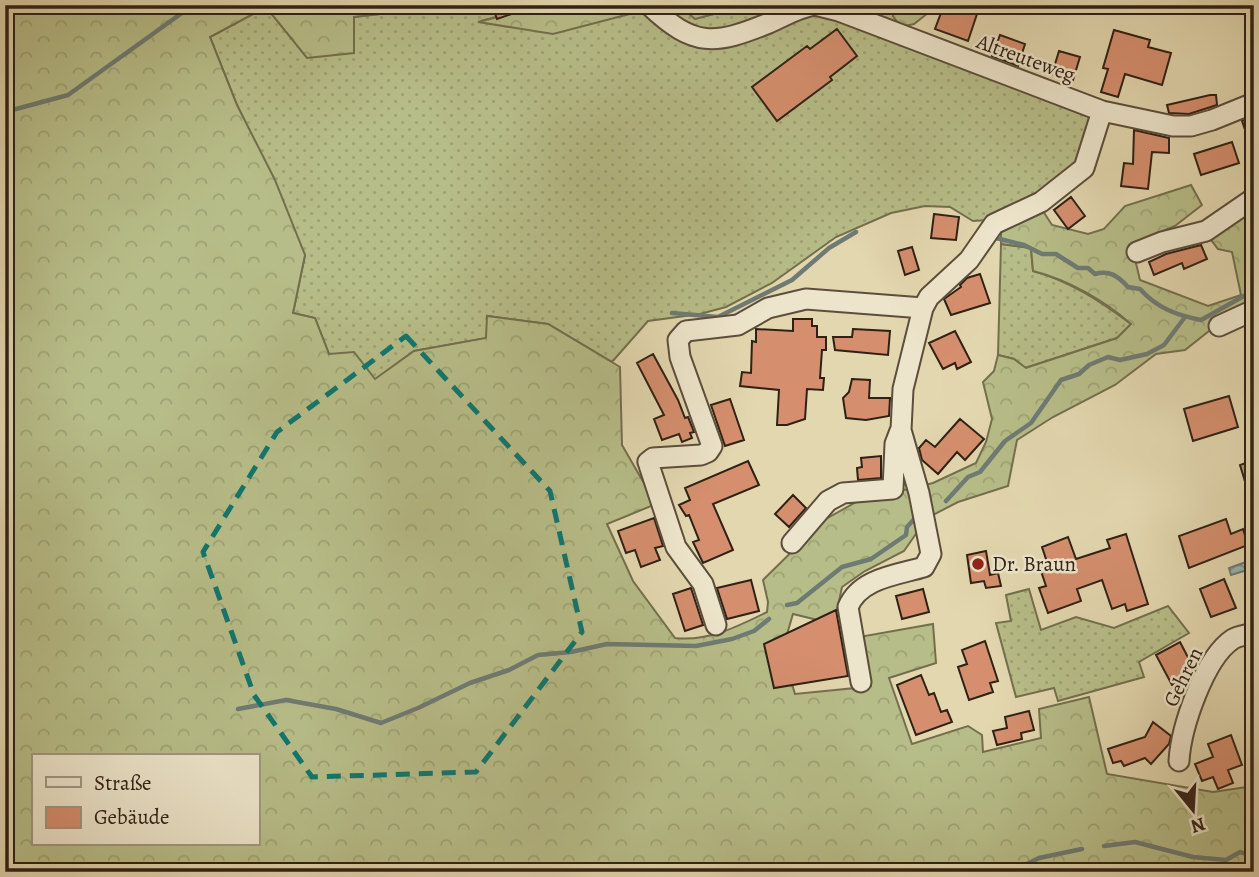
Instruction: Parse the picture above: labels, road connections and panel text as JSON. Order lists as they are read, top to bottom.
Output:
{
  "streets": {
    "street": ["Altreuteweg", "Gehren"]
  },
  "places": ["Dr. Braun"],
  "legend": ["Straße", "Gebäude"],
  "north": "bottom"
}
